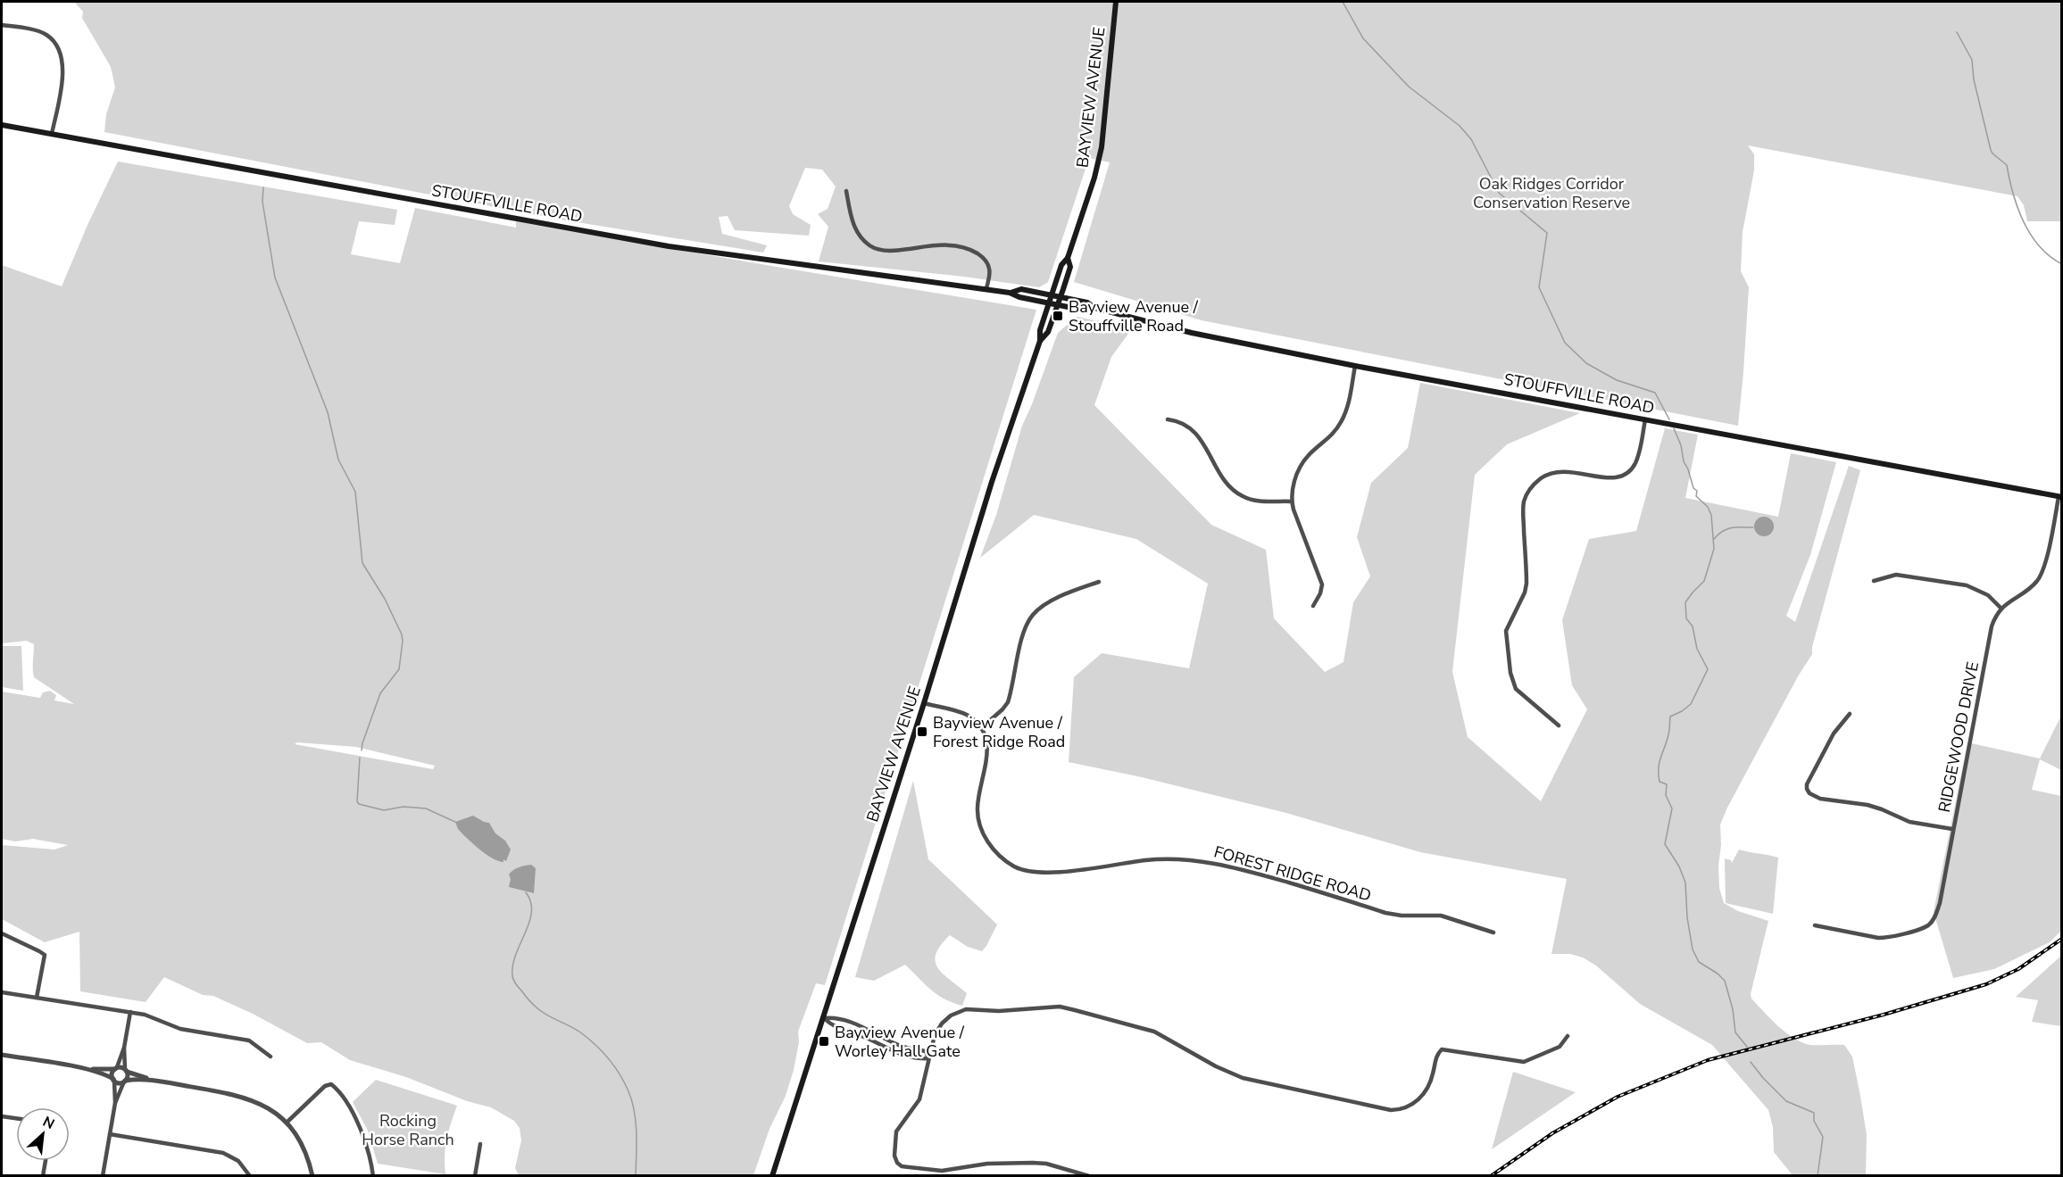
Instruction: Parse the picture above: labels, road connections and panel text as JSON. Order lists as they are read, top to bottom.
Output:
{
  "streets": {
    "main road": ["BAYVIEW AVENUE", "STOUFFVILLE ROAD"],
    "street": ["RIDGEWOOD DRIVE", "FOREST RIDGE ROAD"]
  },
  "crossings": [
    ["BAYVIEW AVENUE", "STOUFFVILLE ROAD"]
  ],
  "parks": ["Oak Ridges Corridor Conservation Reserve", "Rocking Horse Ranch"],
  "places": {
    "transit": ["Bayview Avenue / Stouffville Road", "Bayview Avenue / Forest Ridge Road", "Bayview Avenue / Worley Hall Gate"]
  },
  "north": "top right"
}
